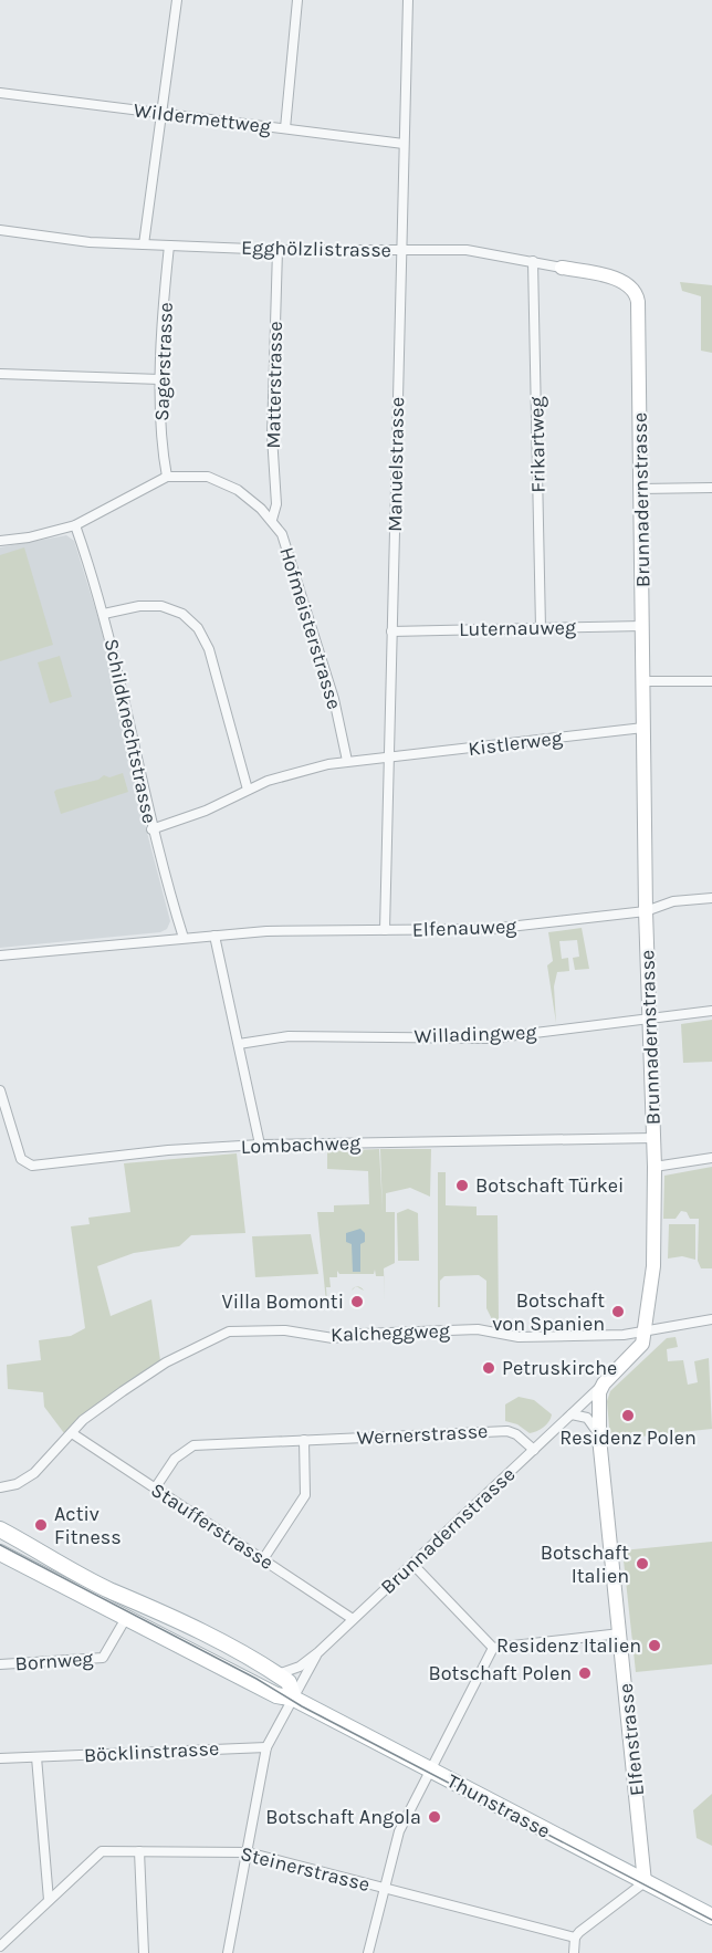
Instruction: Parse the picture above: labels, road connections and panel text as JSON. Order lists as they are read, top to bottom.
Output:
{
  "streets": {
    "main road": ["Thunstrasse"],
    "street": [
      "Wildermettweg",
      "Egghölzlistrasse",
      "Sagerstrasse",
      "Matterstrasse",
      "Frikartweg",
      "Manuelstrasse",
      "Brunnadernstrasse",
      "Hofmeisterstrasse",
      "Luternauweg",
      "Schildknechtstrasse",
      "Kistlerweg",
      "Elfenauweg",
      "Willadingweg",
      "Lombachweg",
      "Kalcheggweg",
      "Wernerstrasse",
      "Staufferstrasse",
      "Bornweg",
      "Elfenstrasse",
      "Böcklinstrasse",
      "Steinerstrasse"
    ]
  },
  "crossings": [
    ["Wildermettweg", "Manuelstrasse"],
    ["Egghölzlistrasse", "Sagerstrasse"],
    ["Egghölzlistrasse", "Matterstrasse"],
    ["Egghölzlistrasse", "Frikartweg"],
    ["Egghölzlistrasse", "Manuelstrasse"],
    ["Egghölzlistrasse", "Brunnadernstrasse"],
    ["Sagerstrasse", "Hofmeisterstrasse"],
    ["Matterstrasse", "Hofmeisterstrasse"],
    ["Frikartweg", "Luternauweg"],
    ["Manuelstrasse", "Luternauweg"],
    ["Manuelstrasse", "Kistlerweg"],
    ["Manuelstrasse", "Elfenauweg"],
    ["Brunnadernstrasse", "Luternauweg"],
    ["Brunnadernstrasse", "Kistlerweg"],
    ["Brunnadernstrasse", "Elfenauweg"],
    ["Brunnadernstrasse", "Willadingweg"],
    ["Brunnadernstrasse", "Lombachweg"],
    ["Brunnadernstrasse", "Kalcheggweg"],
    ["Brunnadernstrasse", "Wernerstrasse"],
    ["Brunnadernstrasse", "Staufferstrasse"],
    ["Brunnadernstrasse", "Elfenstrasse"],
    ["Brunnadernstrasse", "Böcklinstrasse"],
    ["Brunnadernstrasse", "Thunstrasse"],
    ["Brunnadernstrasse", "Steinerstrasse"],
    ["Hofmeisterstrasse", "Schildknechtstrasse"],
    ["Hofmeisterstrasse", "Kistlerweg"],
    ["Schildknechtstrasse", "Kistlerweg"],
    ["Schildknechtstrasse", "Elfenauweg"],
    ["Kalcheggweg", "Staufferstrasse"],
    ["Wernerstrasse", "Staufferstrasse"],
    ["Bornweg", "Thunstrasse"],
    ["Elfenstrasse", "Thunstrasse"]
  ],
  "places": [
    "Botschaft Türkei",
    "Villa Bomonti",
    "Botschaft von Spanien",
    "Petruskirche",
    "Residenz Polen",
    "Activ Fitness",
    "Botschaft Italien",
    "Residenz Italien",
    "Botschaft Polen",
    "Botschaft Angola"
  ]
}
